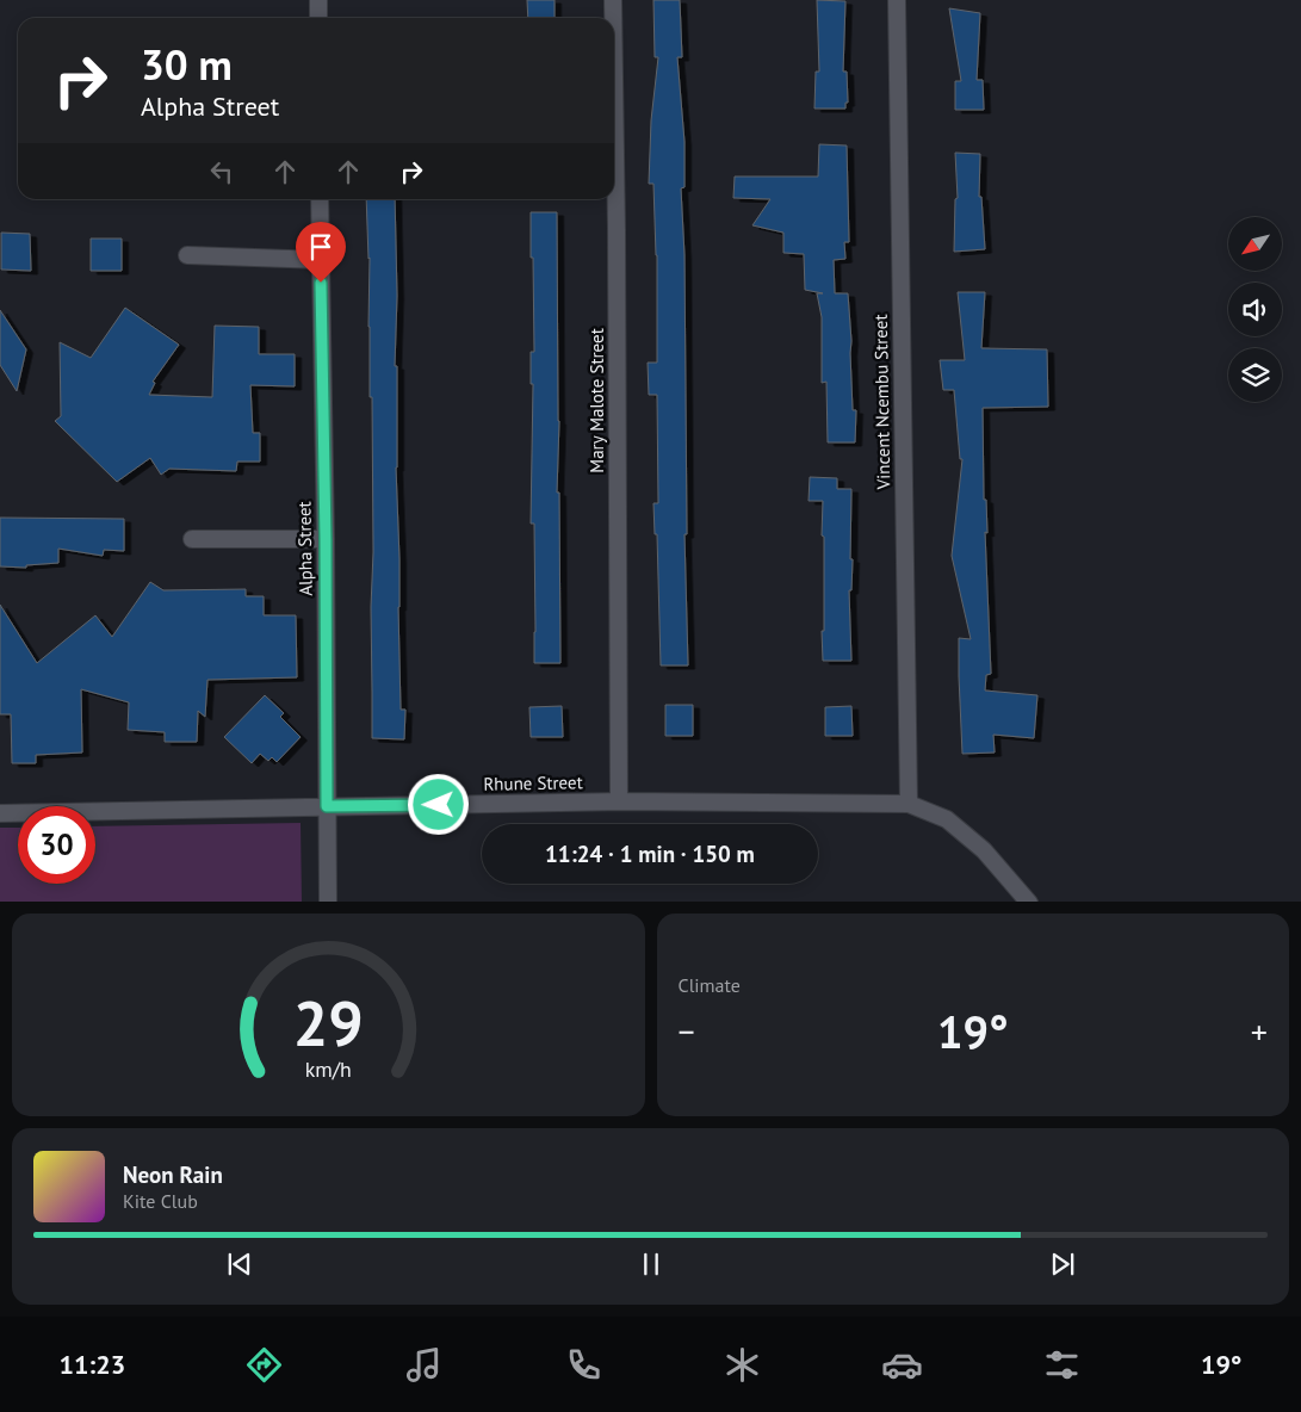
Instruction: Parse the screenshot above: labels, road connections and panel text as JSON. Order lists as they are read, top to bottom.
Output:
{
  "streets": {
    "street": [
      "Mary Malote Street",
      "Vincent Ncembu Street",
      "Alpha Street",
      "Rhune Street"
    ]
  },
  "crossings": [
    ["Mary Malote Street", "Rhune Street"],
    ["Vincent Ncembu Street", "Rhune Street"],
    ["Alpha Street", "Rhune Street"]
  ],
  "north": "bottom left",
  "page": {
    "turn": ["30 m", "Alpha Street"],
    "limit": "30",
    "trip": "11:24 · 1 min · 150 m",
    "tile": "Climate",
    "heat": ["−", "19°", "+"],
    "song": ["Neon Rain", "Kite Club"],
    "tabs": ["11:23", "19°"],
    "gauge": ["29", "km/h"]
  }
}
